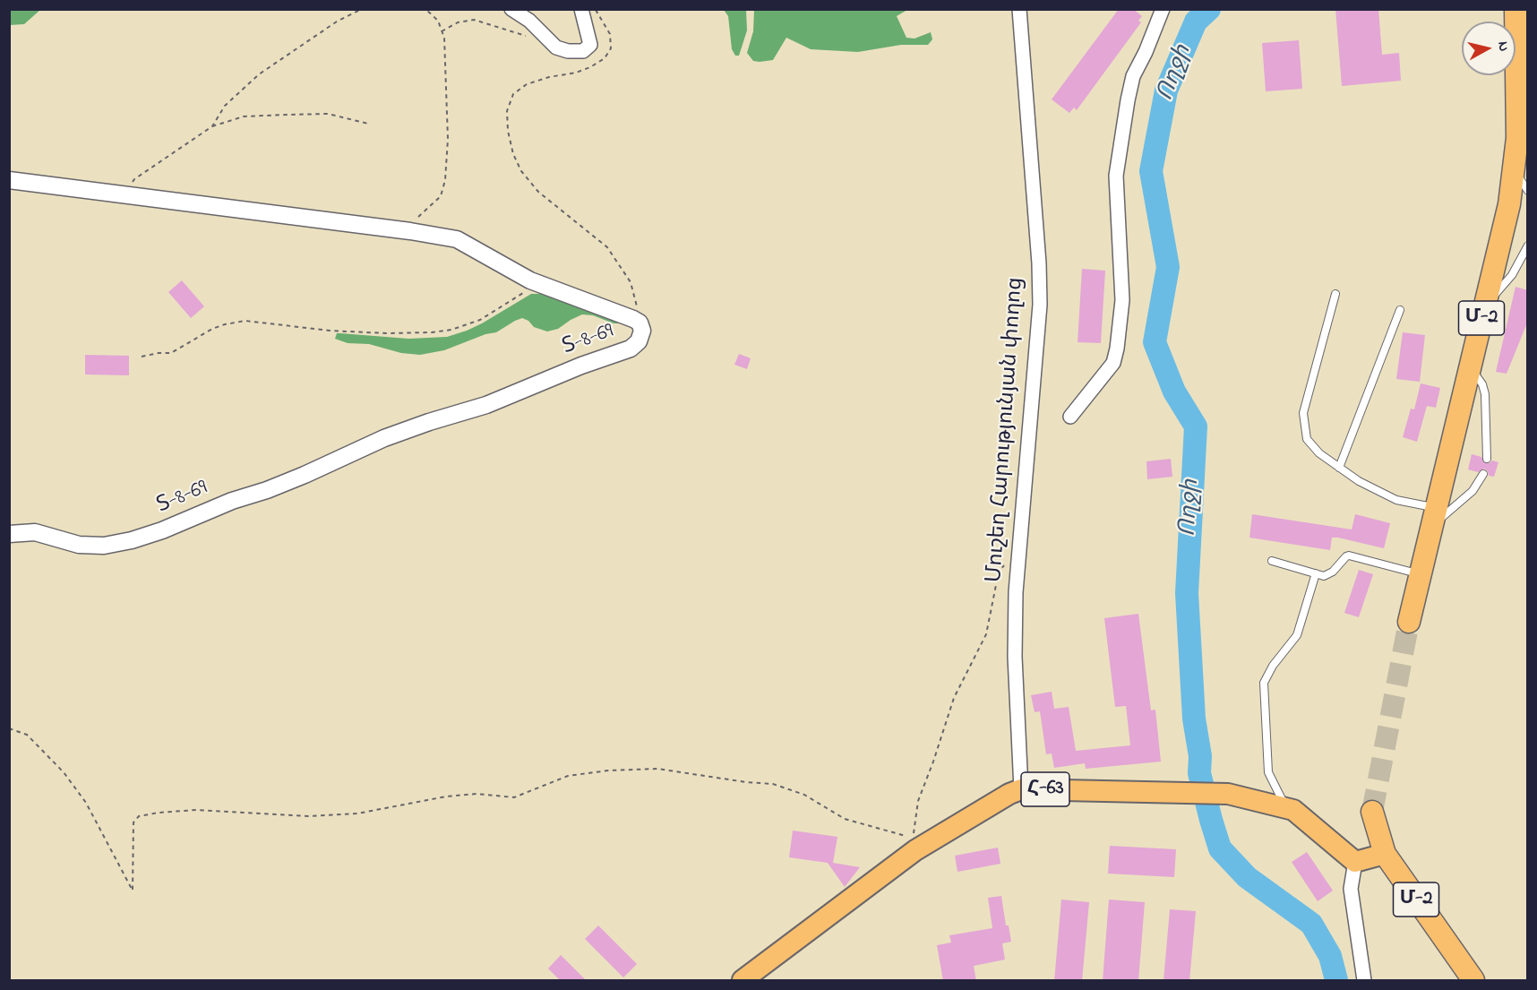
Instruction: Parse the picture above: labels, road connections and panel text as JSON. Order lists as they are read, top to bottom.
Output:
{
  "streets": {
    "highway": ["Մ-2"],
    "main road": ["Հ-63"],
    "street": ["Տ-8-69", "Մուշեղ Հարությունյան փողոց"]
  },
  "crossings": [
    ["Մուշեղ Հարությունյան փողոց", "Հ-63"]
  ],
  "water": ["Ողջի"],
  "north": "right"
}
